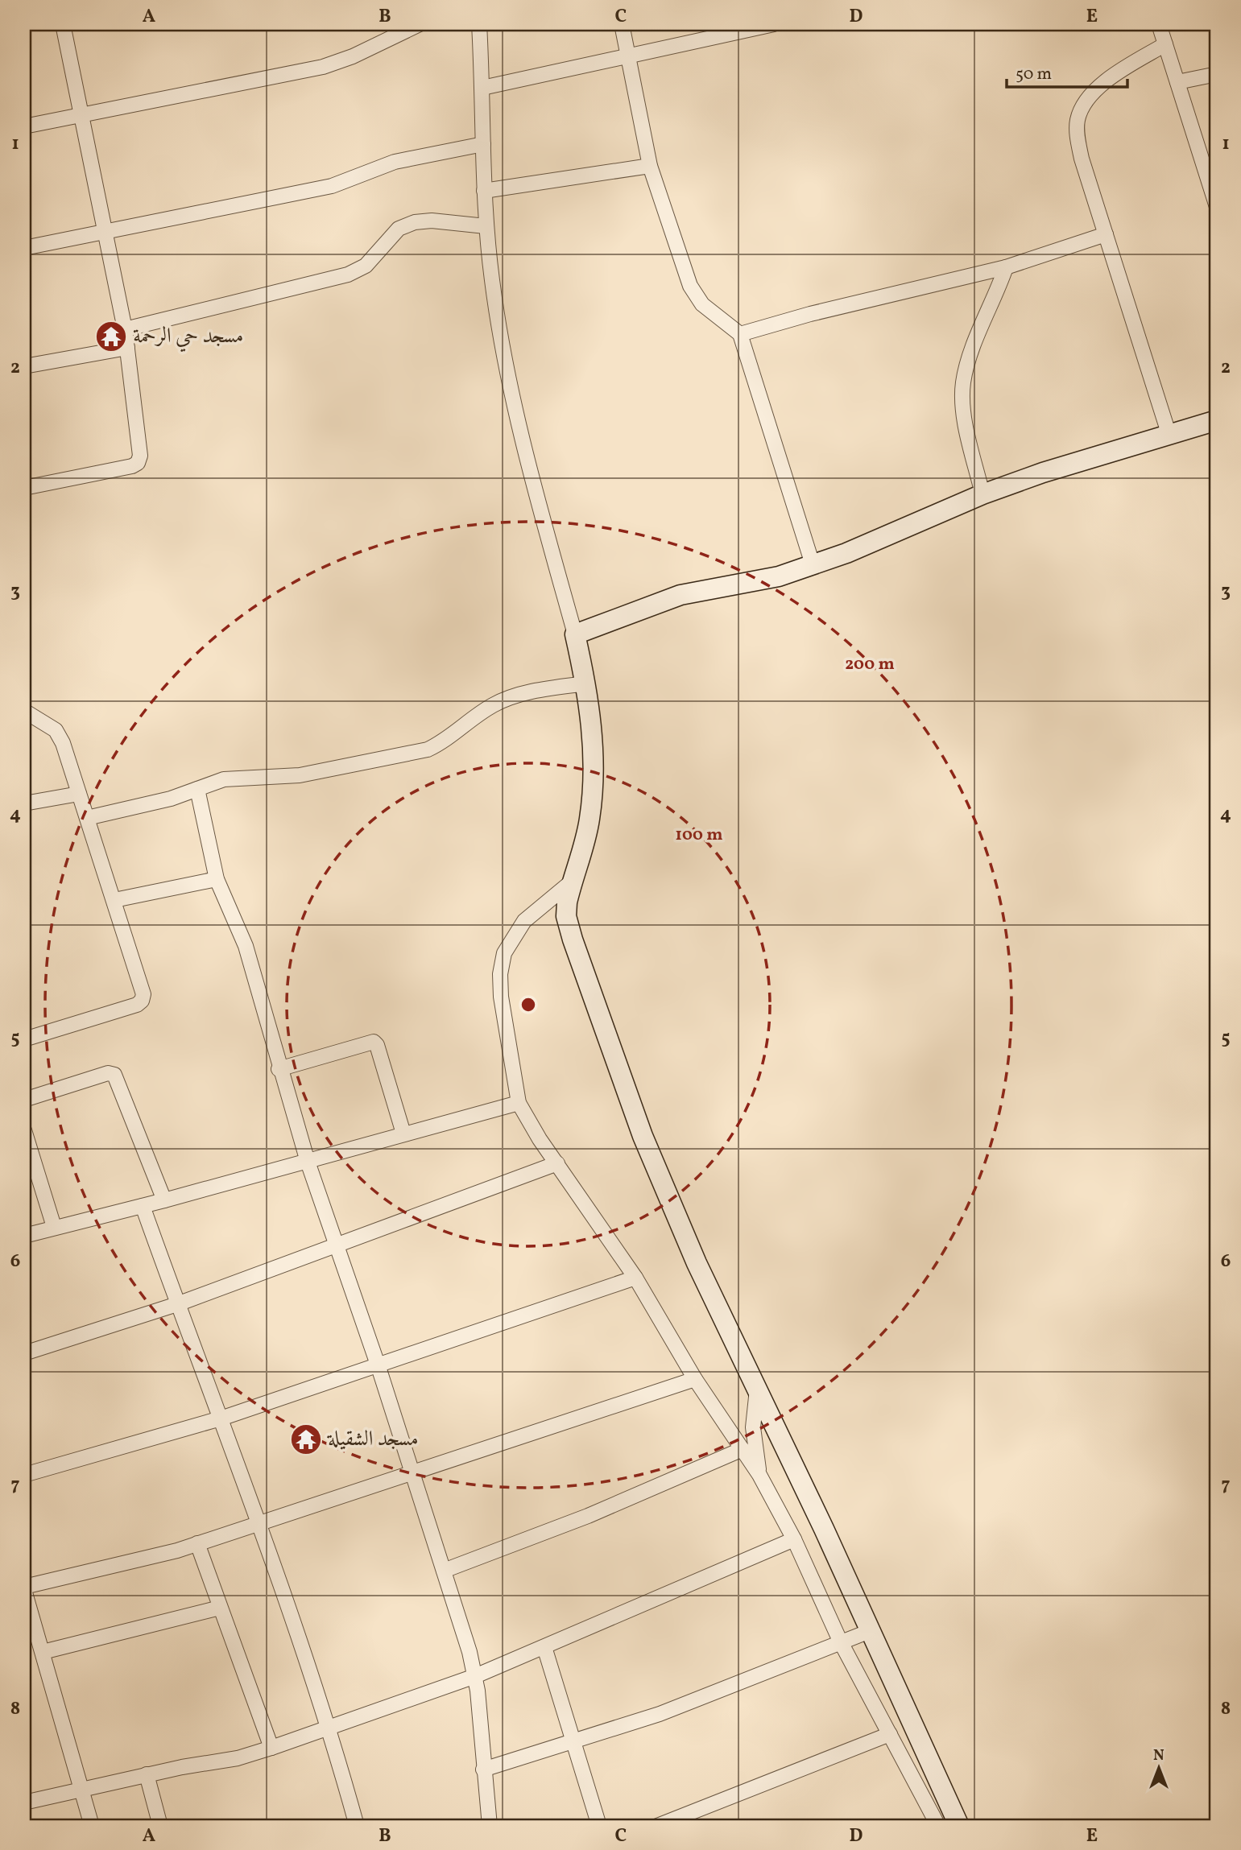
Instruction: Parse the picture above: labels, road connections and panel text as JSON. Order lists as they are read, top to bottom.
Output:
{
  "places": {
    "temple": ["مسجد حي الرحمة", "مسجد الشقيلة"]
  },
  "scale_bar": "50 m",
  "north": "top",
  "grid": {
    "columns": [
      "A",
      "B",
      "C",
      "D",
      "E"
    ],
    "rows": [
      "1",
      "2",
      "3",
      "4",
      "5",
      "6",
      "7",
      "8"
    ]
  },
  "rings": ["200 m", "100 m"]
}
